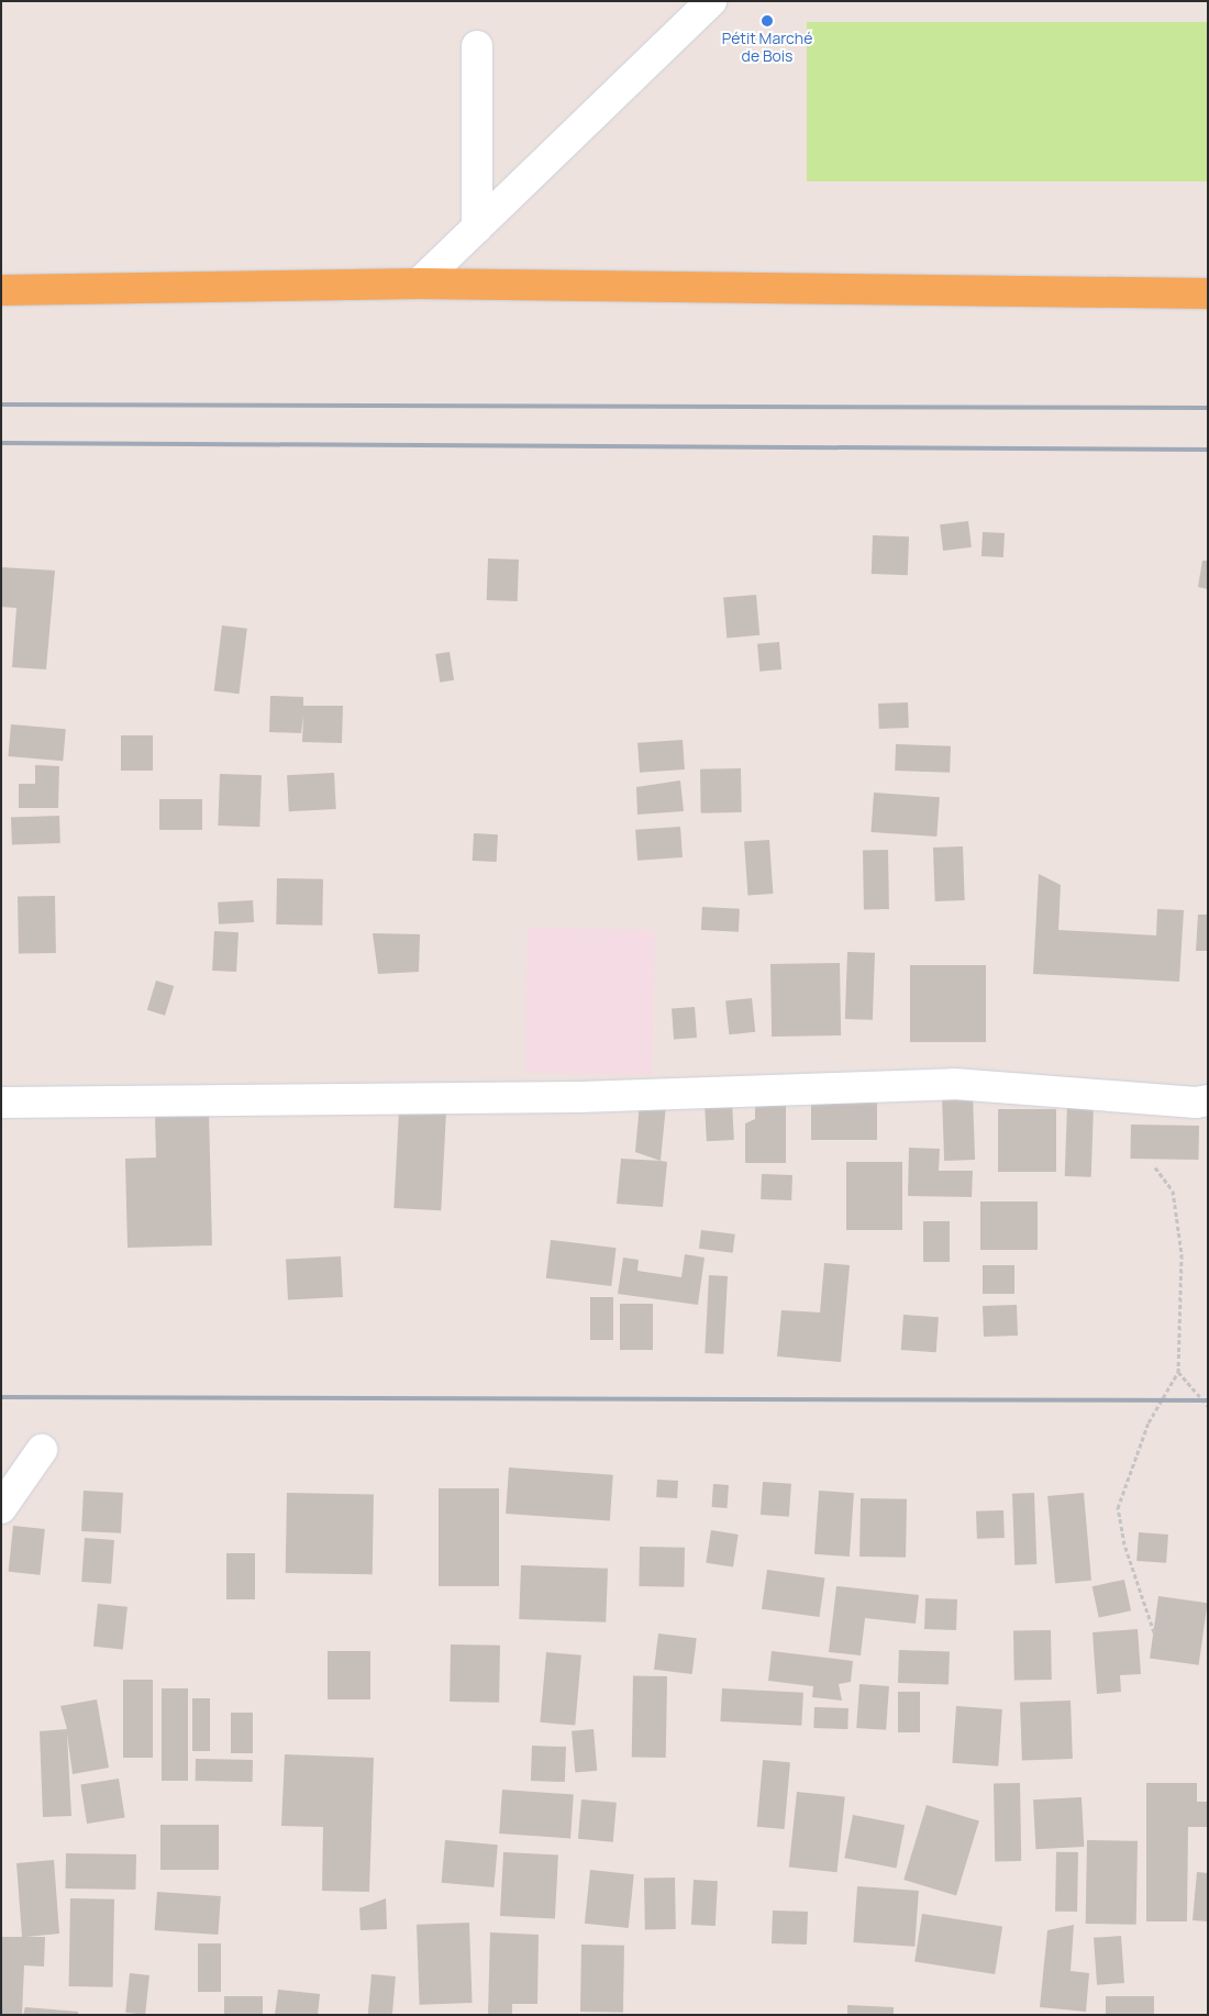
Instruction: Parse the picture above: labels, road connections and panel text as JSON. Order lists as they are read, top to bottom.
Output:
{
  "places": ["Pétit Marché de Bois"]
}
